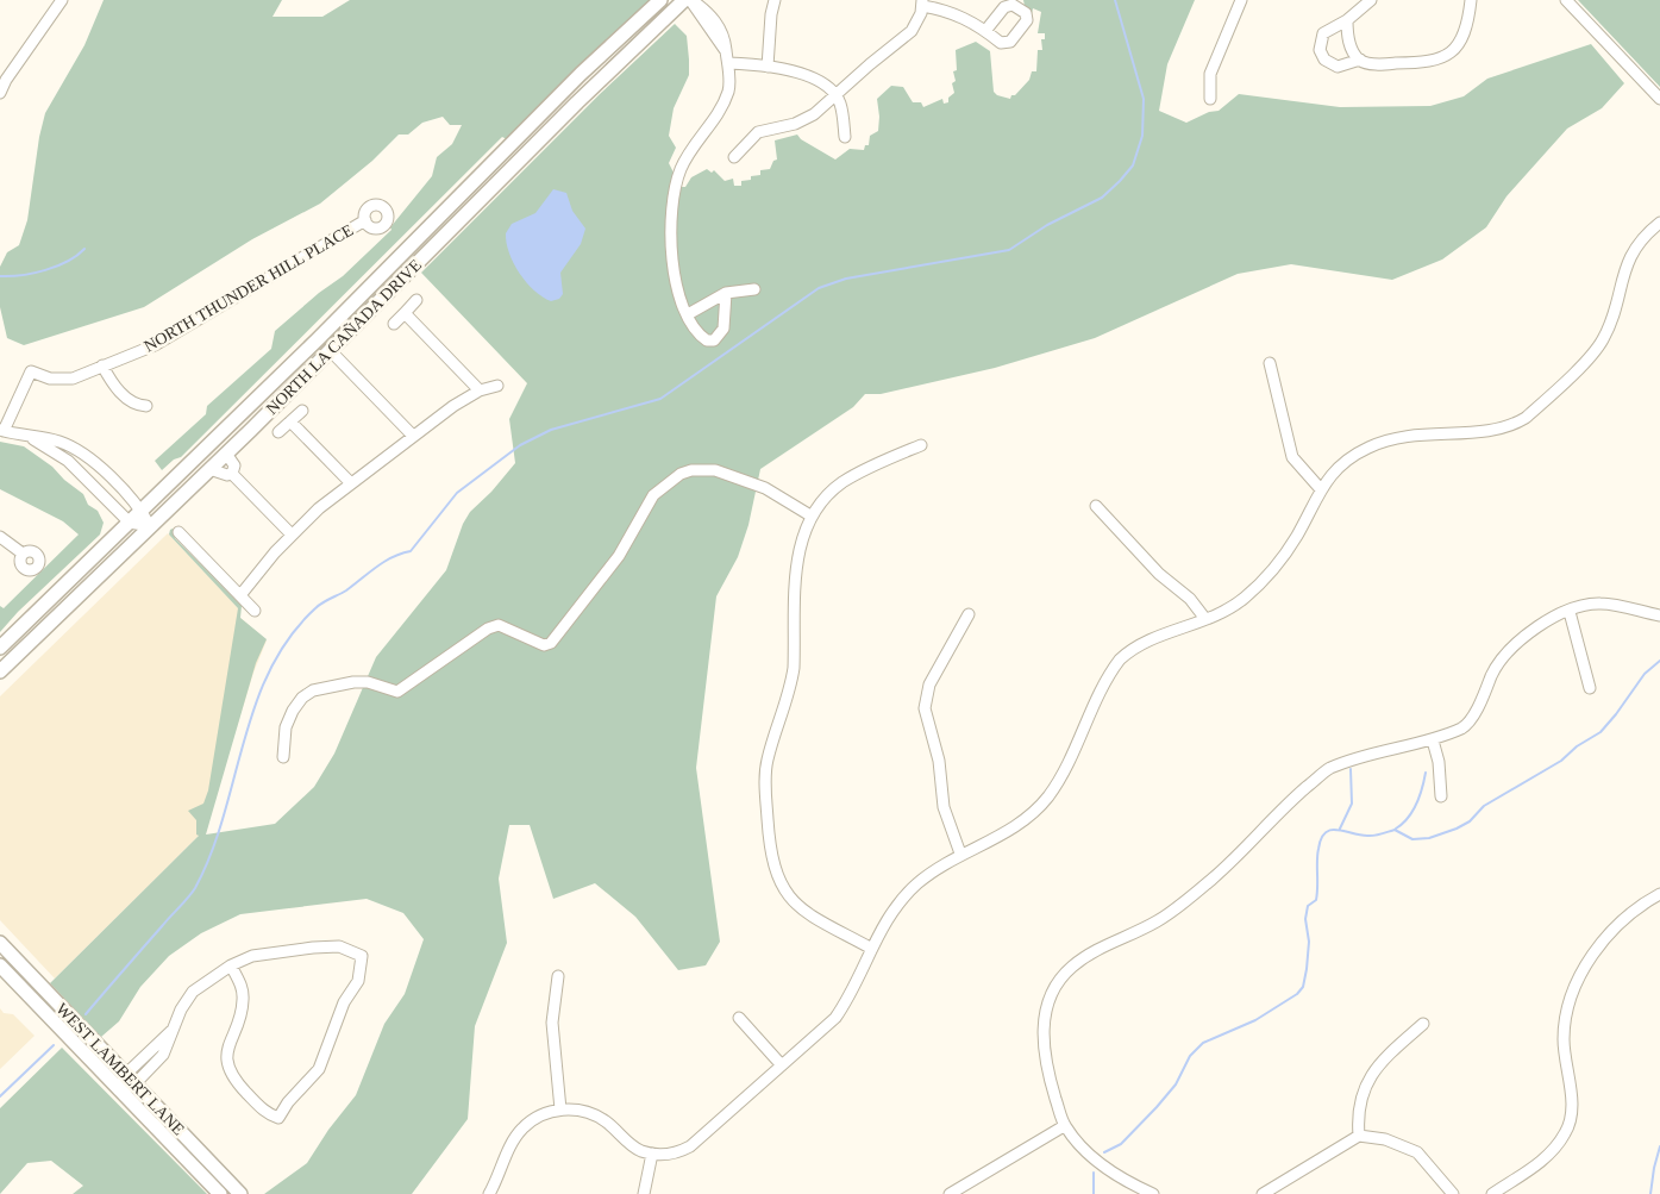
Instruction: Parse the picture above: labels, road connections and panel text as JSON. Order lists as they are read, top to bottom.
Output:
{
  "streets": {
    "main road": ["NORTH LA CAÑADA DRIVE", "WEST LAMBERT LANE"],
    "street": ["NORTH THUNDER HILL PLACE"]
  }
}
